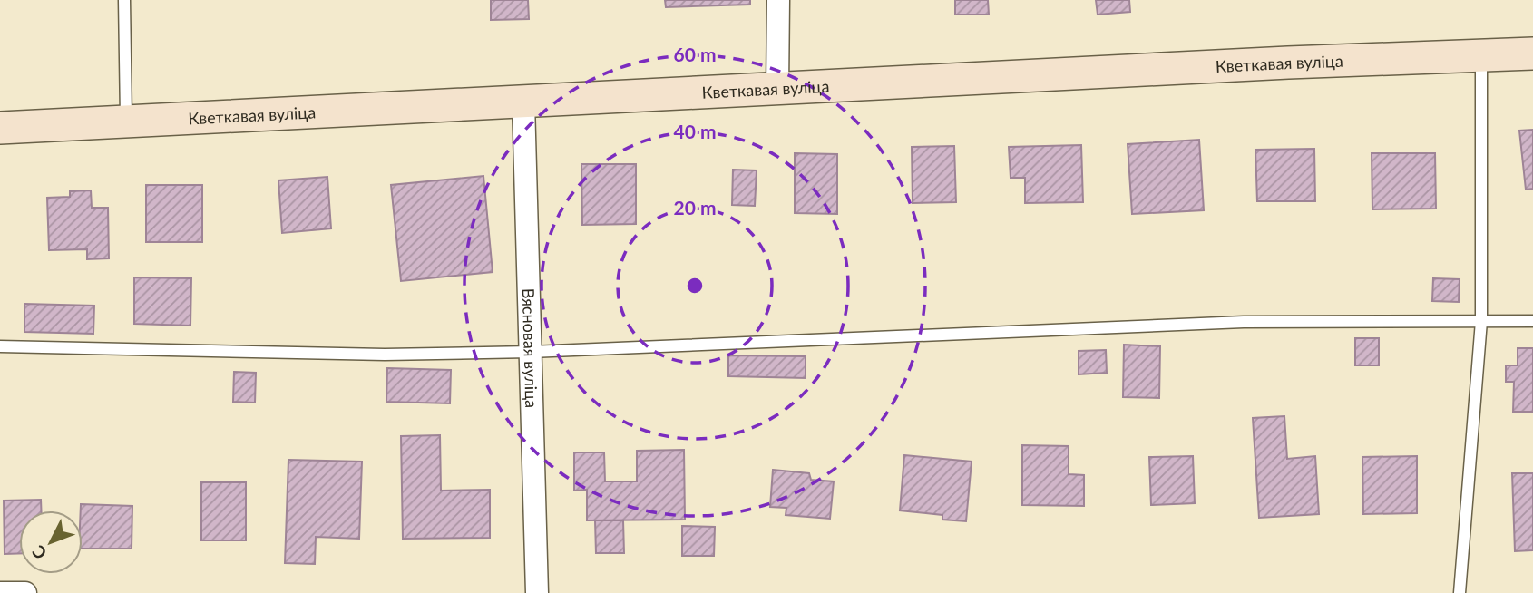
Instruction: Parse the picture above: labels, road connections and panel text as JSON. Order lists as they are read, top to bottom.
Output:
{
  "streets": {
    "street": ["Кветкавая вуліца", "Вясновая вуліца"]
  },
  "crossings": [
    ["Кветкавая вуліца", "Вясновая вуліца"]
  ],
  "north": "bottom left",
  "rings": ["60 m", "40 m", "20 m"]
}
